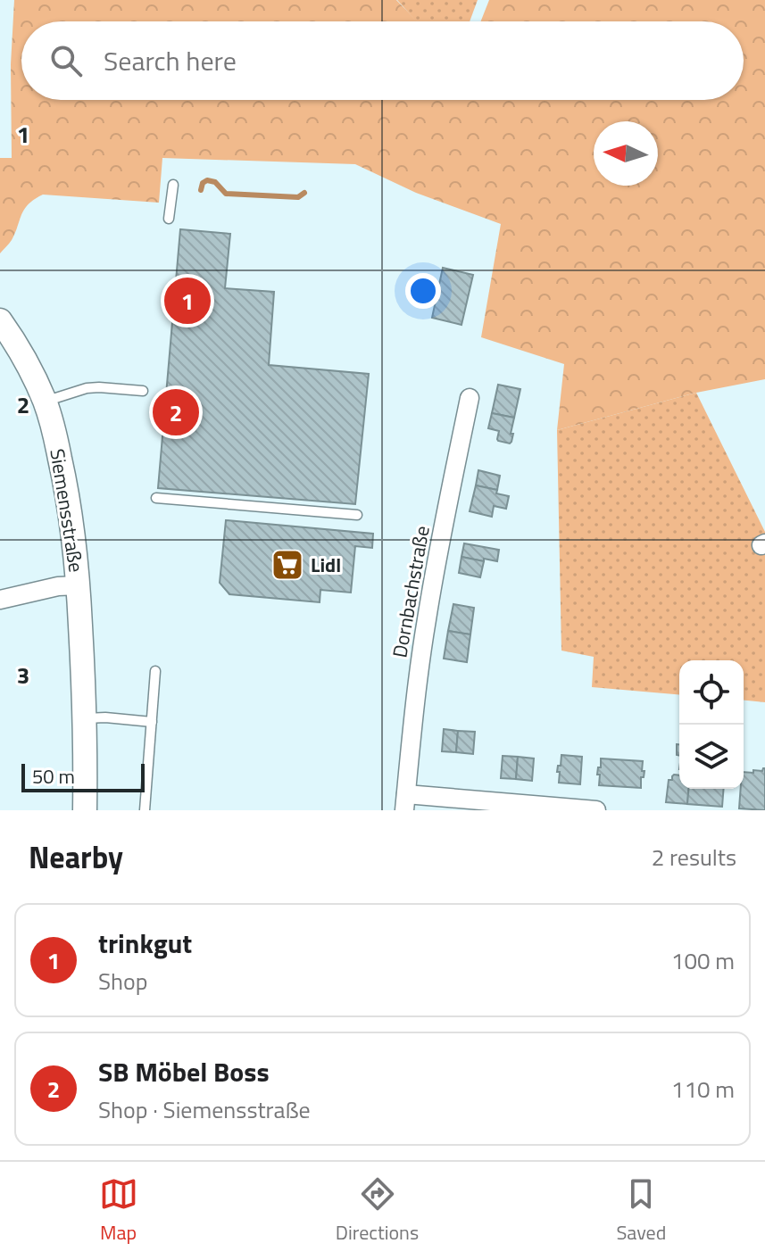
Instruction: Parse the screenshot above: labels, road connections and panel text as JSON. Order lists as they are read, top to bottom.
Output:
{
  "streets": {
    "street": ["Siemensstraße", "Dornbachstraße"]
  },
  "places": {
    "supermarket": ["Lidl"]
  },
  "scale_bar": "50 m",
  "north": "left",
  "page": {
    "search": "Search here",
    "pins": ["1", "2"],
    "scale": "50 m",
    "heading": ["Nearby", "2 results"],
    "list": [
      {
        "mark": "1",
        "name": "trinkgut",
        "note": "Shop",
        "value": "100 m"
      },
      {
        "mark": "2",
        "name": "SB Möbel Boss",
        "note": "Shop · Siemensstraße",
        "value": "110 m"
      }
    ],
    "nav": ["Map", "Directions", "Saved"]
  },
  "grid": {
    "rows": ["1", "2", "3"]
  }
}
